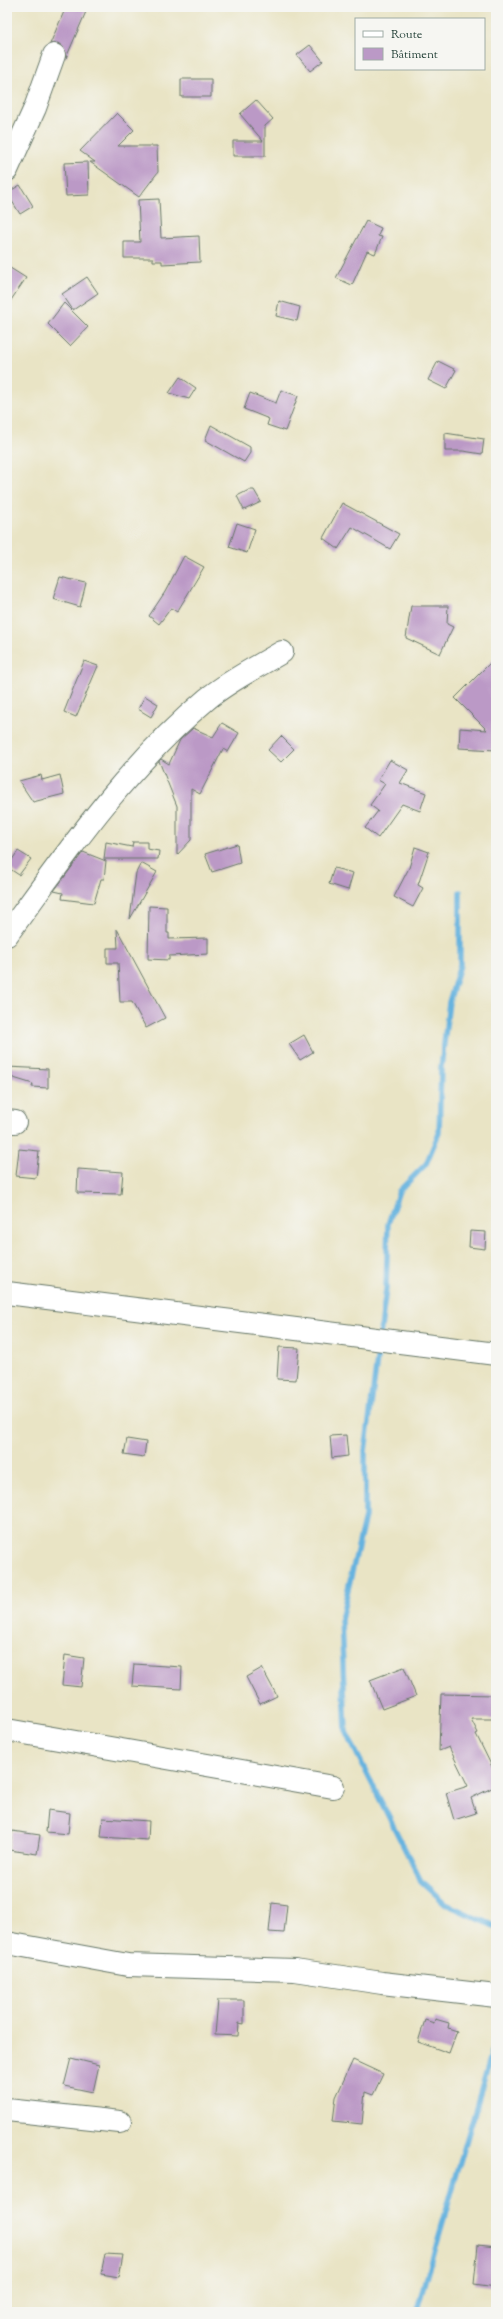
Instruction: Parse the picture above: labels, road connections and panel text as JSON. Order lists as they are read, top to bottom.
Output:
{
  "legend": ["Route", "Bâtiment"]
}
